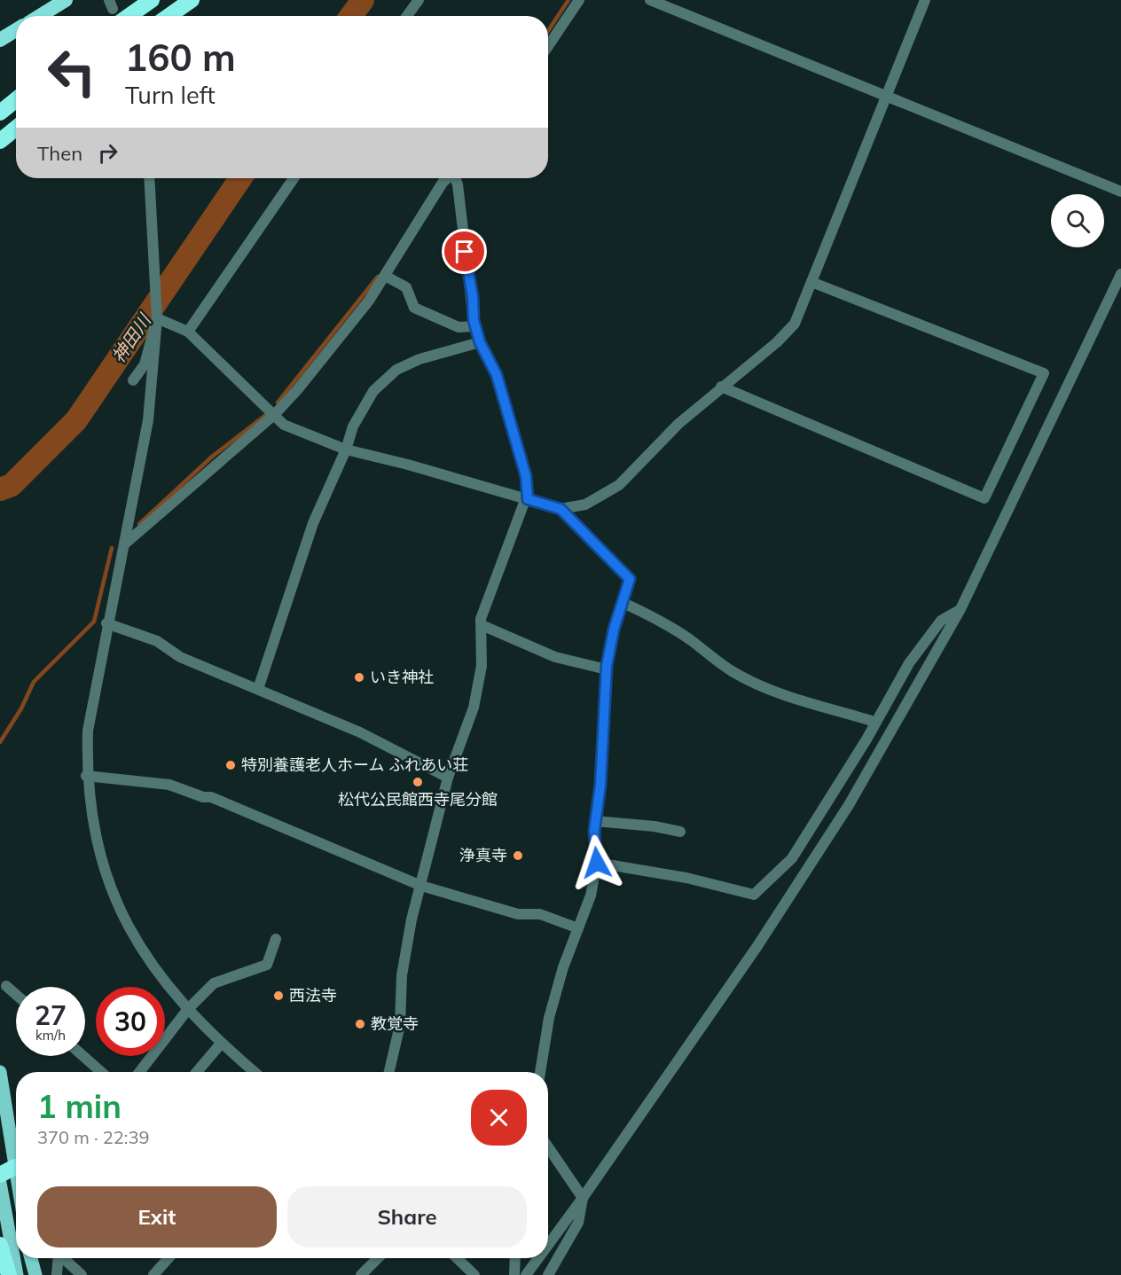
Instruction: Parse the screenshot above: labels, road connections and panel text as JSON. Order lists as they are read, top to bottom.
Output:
{
  "water": ["神田川"],
  "places": [
    "いき神社",
    "特別養護老人ホーム ふれあい荘",
    "松代公民館西寺尾分館",
    "浄真寺",
    "西法寺",
    "教覚寺"
  ],
  "page": {
    "turn": ["160 m", "Turn left"],
    "then": "Then",
    "speed": "27 km/h",
    "limit": "30",
    "heading": ["1 min", "370 m · 22:39"],
    "buttons": ["Exit", "Share"]
  }
}
